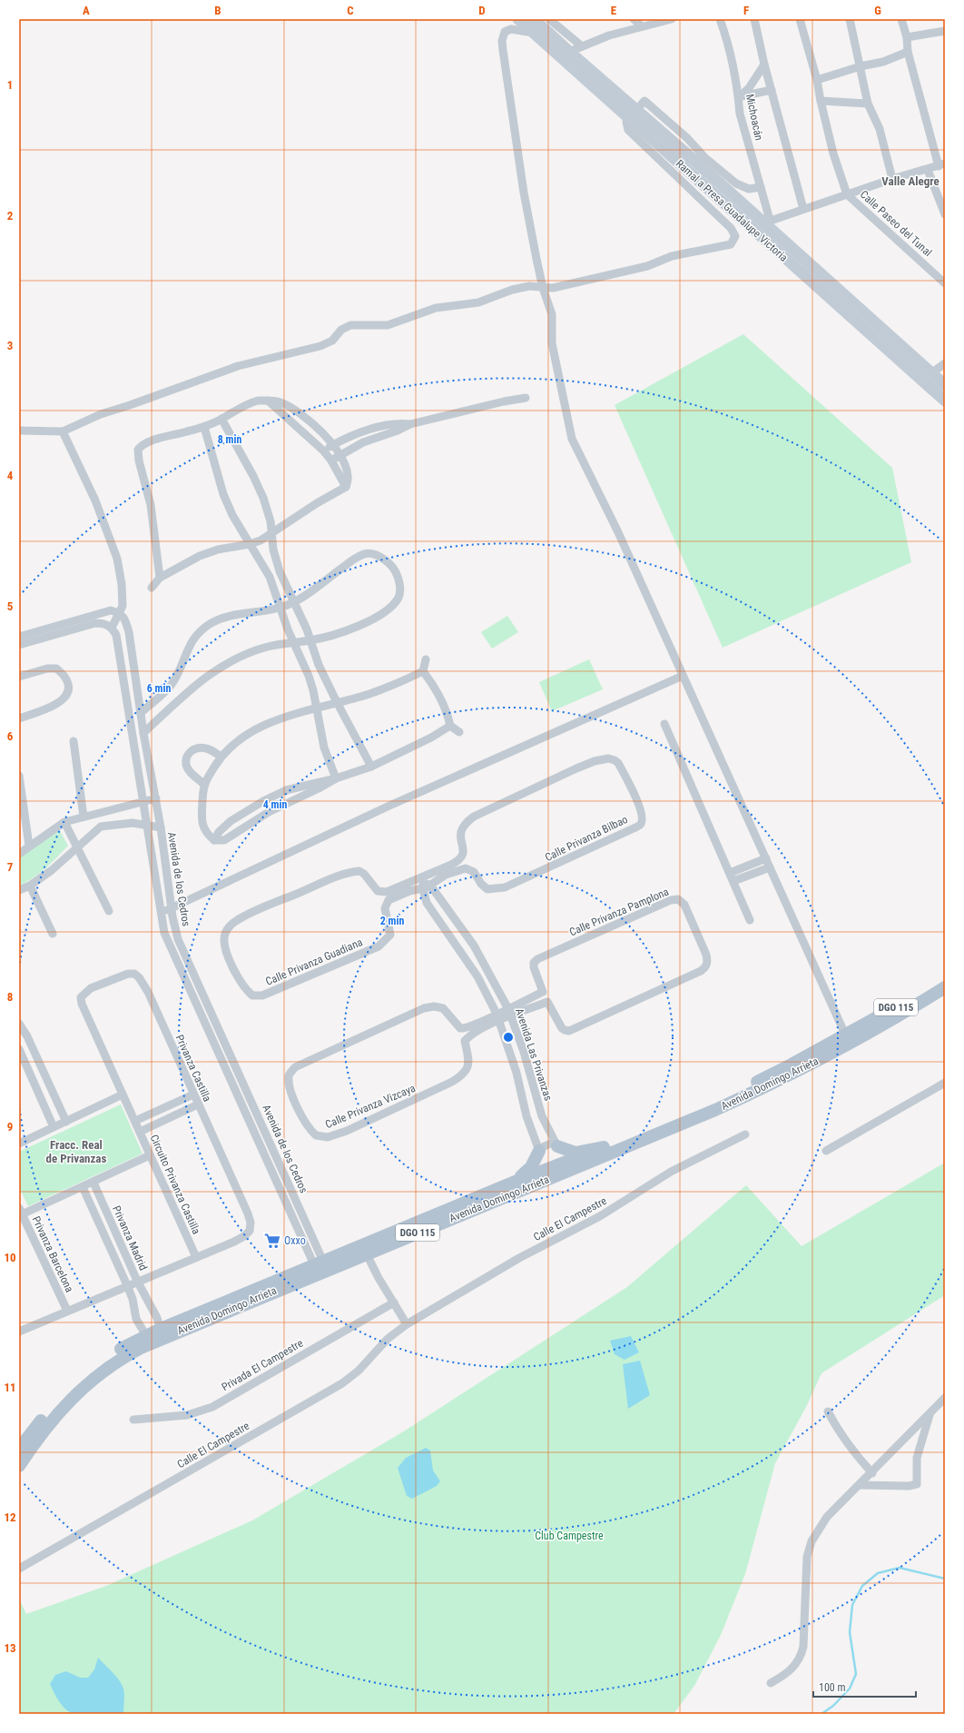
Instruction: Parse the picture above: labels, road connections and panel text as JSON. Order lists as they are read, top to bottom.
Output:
{
  "streets": {
    "main road": ["Ramal a Presa Guadalupe Victoria", "DGO 115", "Avenida Domingo Arrieta"],
    "street": [
      "Michoacán",
      "Calle Paseo del Tunal",
      "Calle Privanza Bilbao",
      "Avenida de los Cedros",
      "Calle Privanza Pamplona",
      "Calle Privanza Guadiana",
      "Avenida Las Privanzas",
      "Privanza Castilla",
      "Calle Privanza Vizcaya",
      "Circuito Privanza Castilla",
      "Calle El Campestre",
      "Privanza Madrid",
      "Privanza Barcelona",
      "Privada El Campestre"
    ]
  },
  "crossings": [
    ["Michoacán", "Ramal a Presa Guadalupe Victoria"],
    ["Calle Privanza Bilbao", "Calle Privanza Guadiana"],
    ["Calle Privanza Bilbao", "Avenida Las Privanzas"],
    ["Avenida de los Cedros", "Avenida Domingo Arrieta"],
    ["Calle Privanza Pamplona", "Avenida Las Privanzas"],
    ["Calle Privanza Pamplona", "Calle Privanza Vizcaya"],
    ["Calle Privanza Guadiana", "Avenida Las Privanzas"],
    ["Avenida Las Privanzas", "Calle Privanza Vizcaya"],
    ["Privanza Castilla", "Circuito Privanza Castilla"],
    ["Privanza Castilla", "Privanza Madrid"],
    ["Privanza Castilla", "Privanza Barcelona"],
    ["Avenida Domingo Arrieta", "Privanza Madrid"]
  ],
  "districts": ["Valle Alegre", "Fracc. Real de Privanzas"],
  "parks": ["Club Campestre"],
  "places": {
    "supermarket": ["Oxxo"]
  },
  "scale_bar": "100 m",
  "grid": {
    "columns": [
      "A",
      "B",
      "C",
      "D",
      "E",
      "F",
      "G"
    ],
    "rows": [
      "1",
      "2",
      "3",
      "4",
      "5",
      "6",
      "7",
      "8",
      "9",
      "10",
      "11",
      "12",
      "13"
    ]
  },
  "rings": [
    "8 min",
    "6 min",
    "4 min",
    "2 min"
  ]
}
